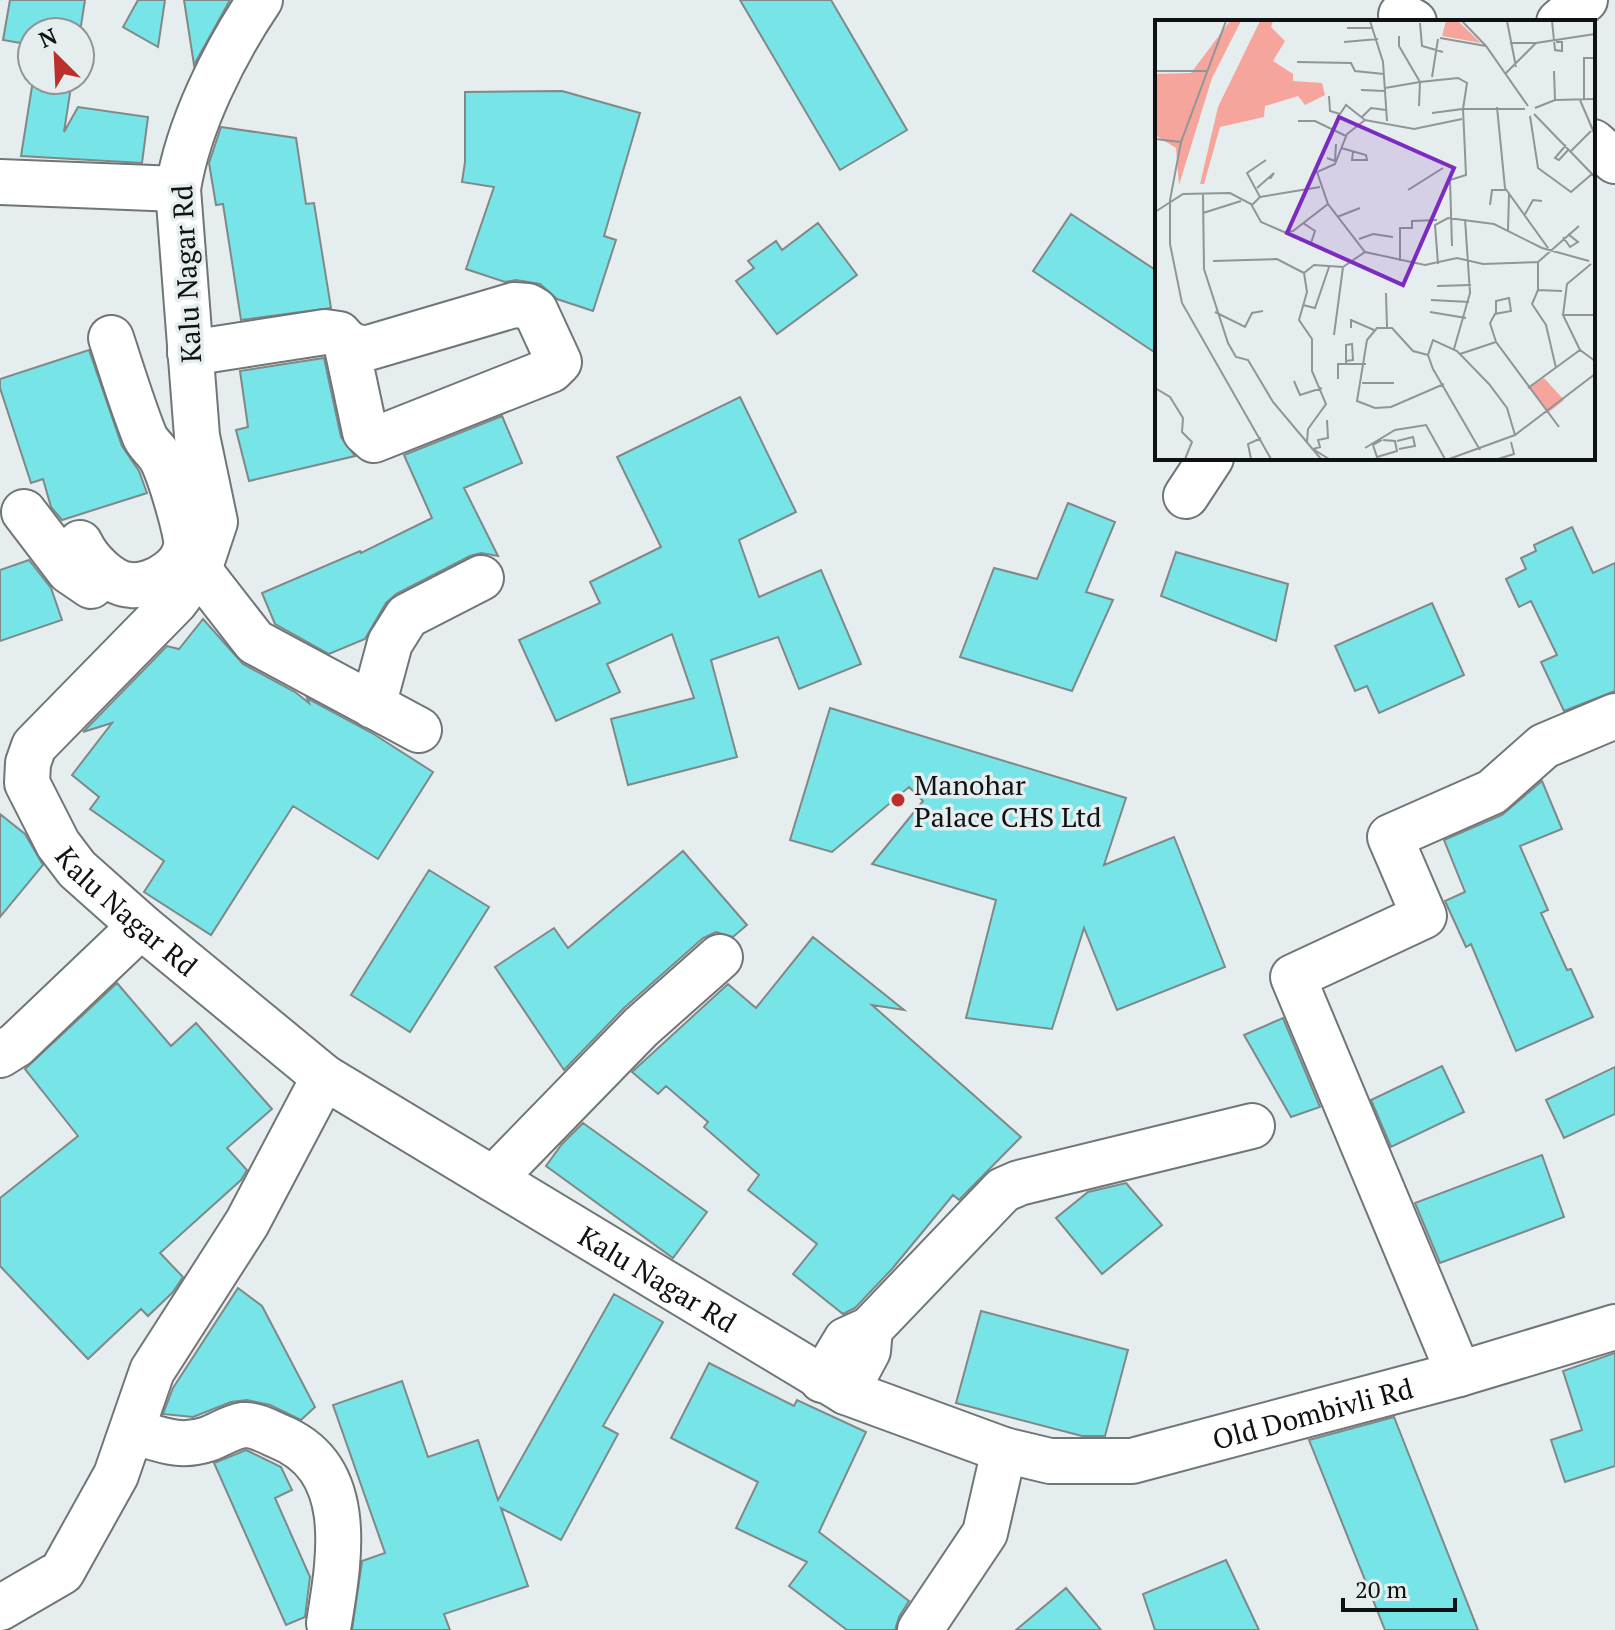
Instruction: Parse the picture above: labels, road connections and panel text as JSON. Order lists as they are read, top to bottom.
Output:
{
  "streets": {
    "street": ["Kalu Nagar Rd", "Old Dombivli Rd"]
  },
  "crossings": [
    ["Kalu Nagar Rd", "Old Dombivli Rd"]
  ],
  "places": ["Manohar Palace CHS Ltd"],
  "scale_bar": "20 m",
  "north": "top left"
}
